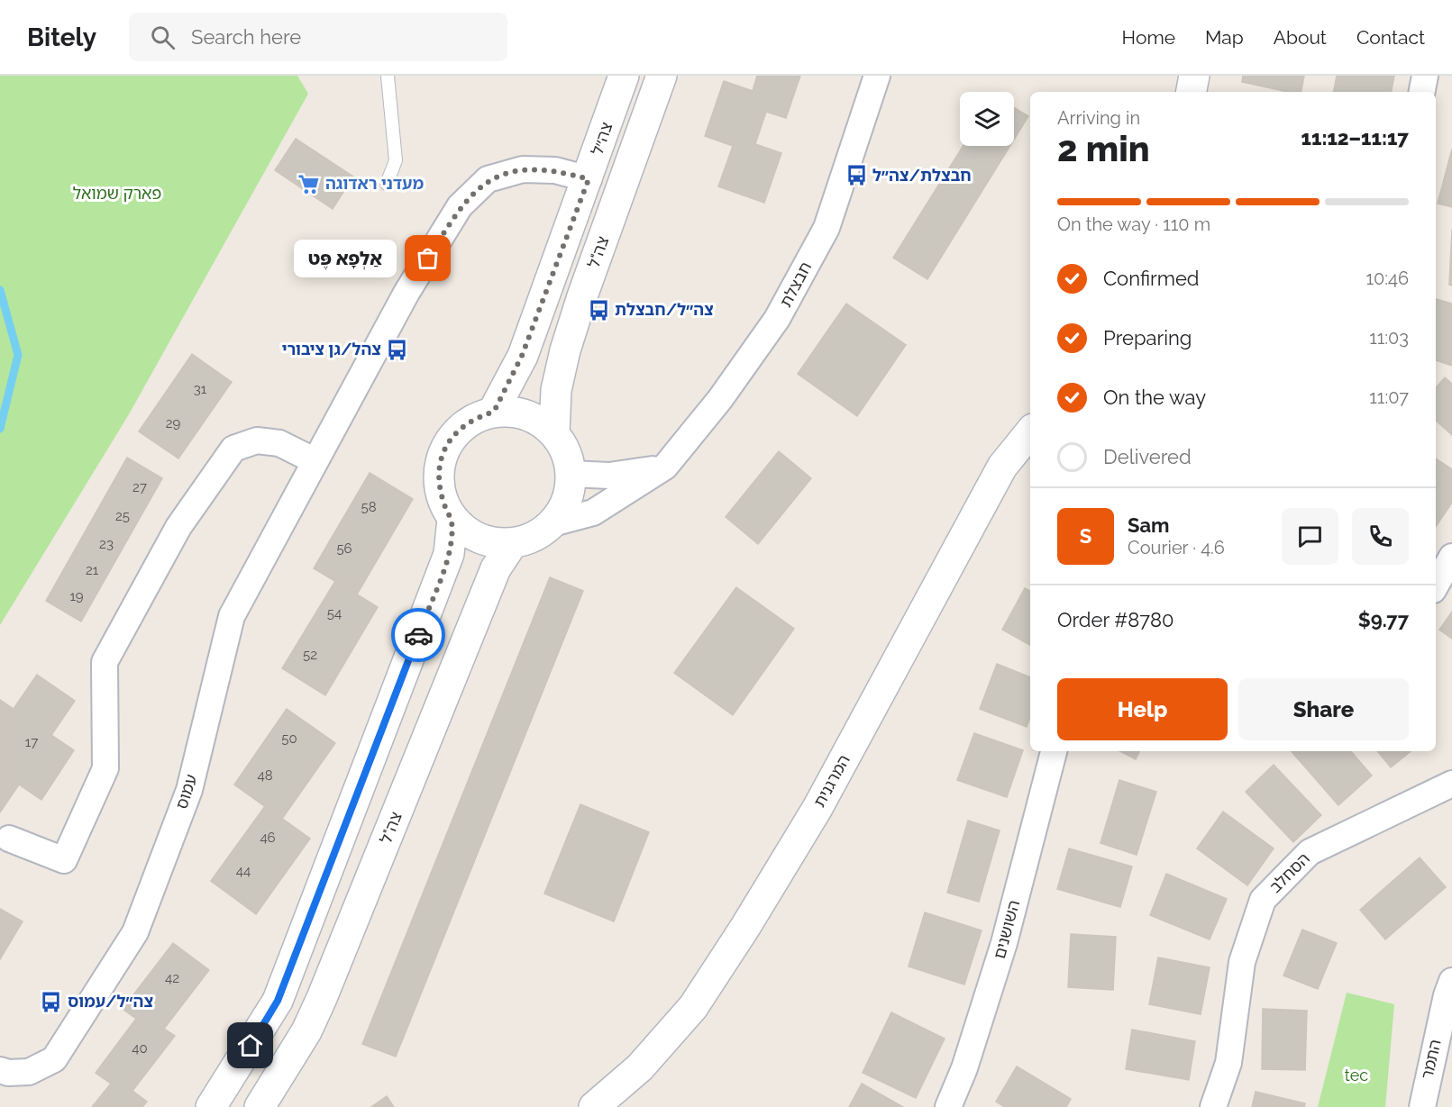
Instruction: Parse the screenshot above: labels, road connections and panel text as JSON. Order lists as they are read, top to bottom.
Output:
{
  "streets": {
    "main road": ["צה״ל", "צה\"ל", "המרגנית"],
    "street": [
      "חבצלת",
      "עמוס",
      "הסחלב",
      "השושנים",
      "התמר"
    ]
  },
  "crossings": [
    ["צה״ל", "צה\"ל"],
    ["צה״ל", "חבצלת"],
    ["צה״ל", "עמוס"],
    ["צה\"ל", "חבצלת"]
  ],
  "parks": ["פארק שמואל", "tec"],
  "places": {
    "bus stop": [
      "חבצלת/צה״ל",
      "צה״ל/חבצלת",
      "צהל/גן ציבורי",
      "צה״ל/עמוס"
    ],
    "supermarket": ["מעדני ראדוגה"],
    "other": ["אַלְפָא פֶּט"]
  },
  "house_numbers": [
    "31",
    "29",
    "27",
    "58",
    "25",
    "23",
    "56",
    "21",
    "19",
    "54",
    "52",
    "50",
    "17",
    "48",
    "46",
    "44",
    "42",
    "40"
  ],
  "page": {
    "header": "Bitely",
    "search": "Search here",
    "nav": [
      "Home",
      "Map",
      "About",
      "Contact"
    ],
    "heading": ["2 min", "Arriving in", "11:12–11:17"],
    "panel": [
      "Sam",
      "Courier · 4.6",
      "Order #8780",
      "$9.77"
    ],
    "bar": "On the way · 110 m",
    "bubble": "אַלְפָא פֶּט",
    "list": [
      ["Confirmed", "10:46"],
      ["Preparing", "11:03"],
      ["On the way", "11:07"],
      "Delivered"
    ],
    "round": "S",
    "buttons": ["Help", "Share"]
  }
}
